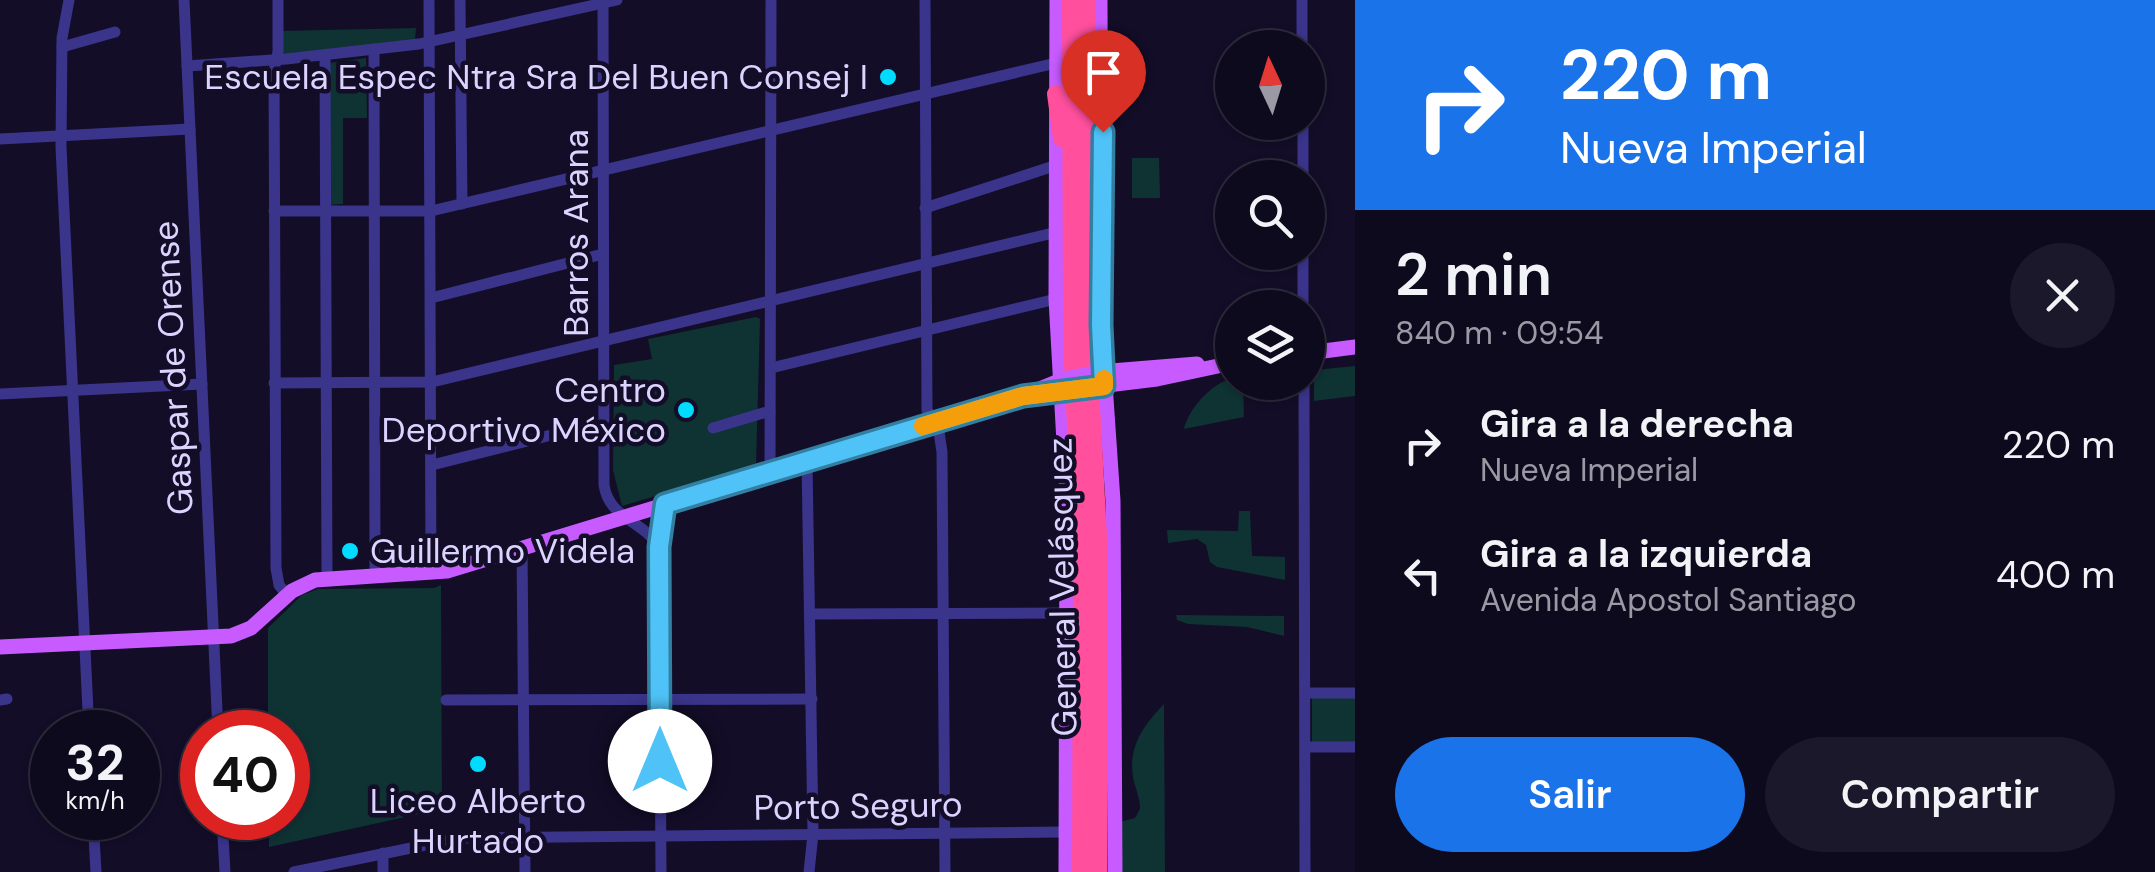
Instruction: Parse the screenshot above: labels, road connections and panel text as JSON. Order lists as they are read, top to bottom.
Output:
{
  "streets": {
    "highway": ["General Velásquez"],
    "street": ["Barros Arana", "Gaspar de Orense", "Porto Seguro"]
  },
  "places": [
    "Escuela Espec Ntra Sra Del Buen Consej I",
    "Centro Deportivo México",
    "Guillermo Videla",
    "Liceo Alberto Hurtado"
  ],
  "north": "top",
  "page": {
    "turn": ["220 m", "Nueva Imperial"],
    "heading": ["2 min", "840 m · 09:54"],
    "list": [
      {
        "name": "Gira a la derecha",
        "note": "Nueva Imperial",
        "value": "220 m"
      },
      {
        "name": "Gira a la izquierda",
        "note": "Avenida Apostol Santiago",
        "value": "400 m"
      }
    ],
    "speed": "32 km/h",
    "limit": "40",
    "buttons": ["Salir", "Compartir"]
  }
}
